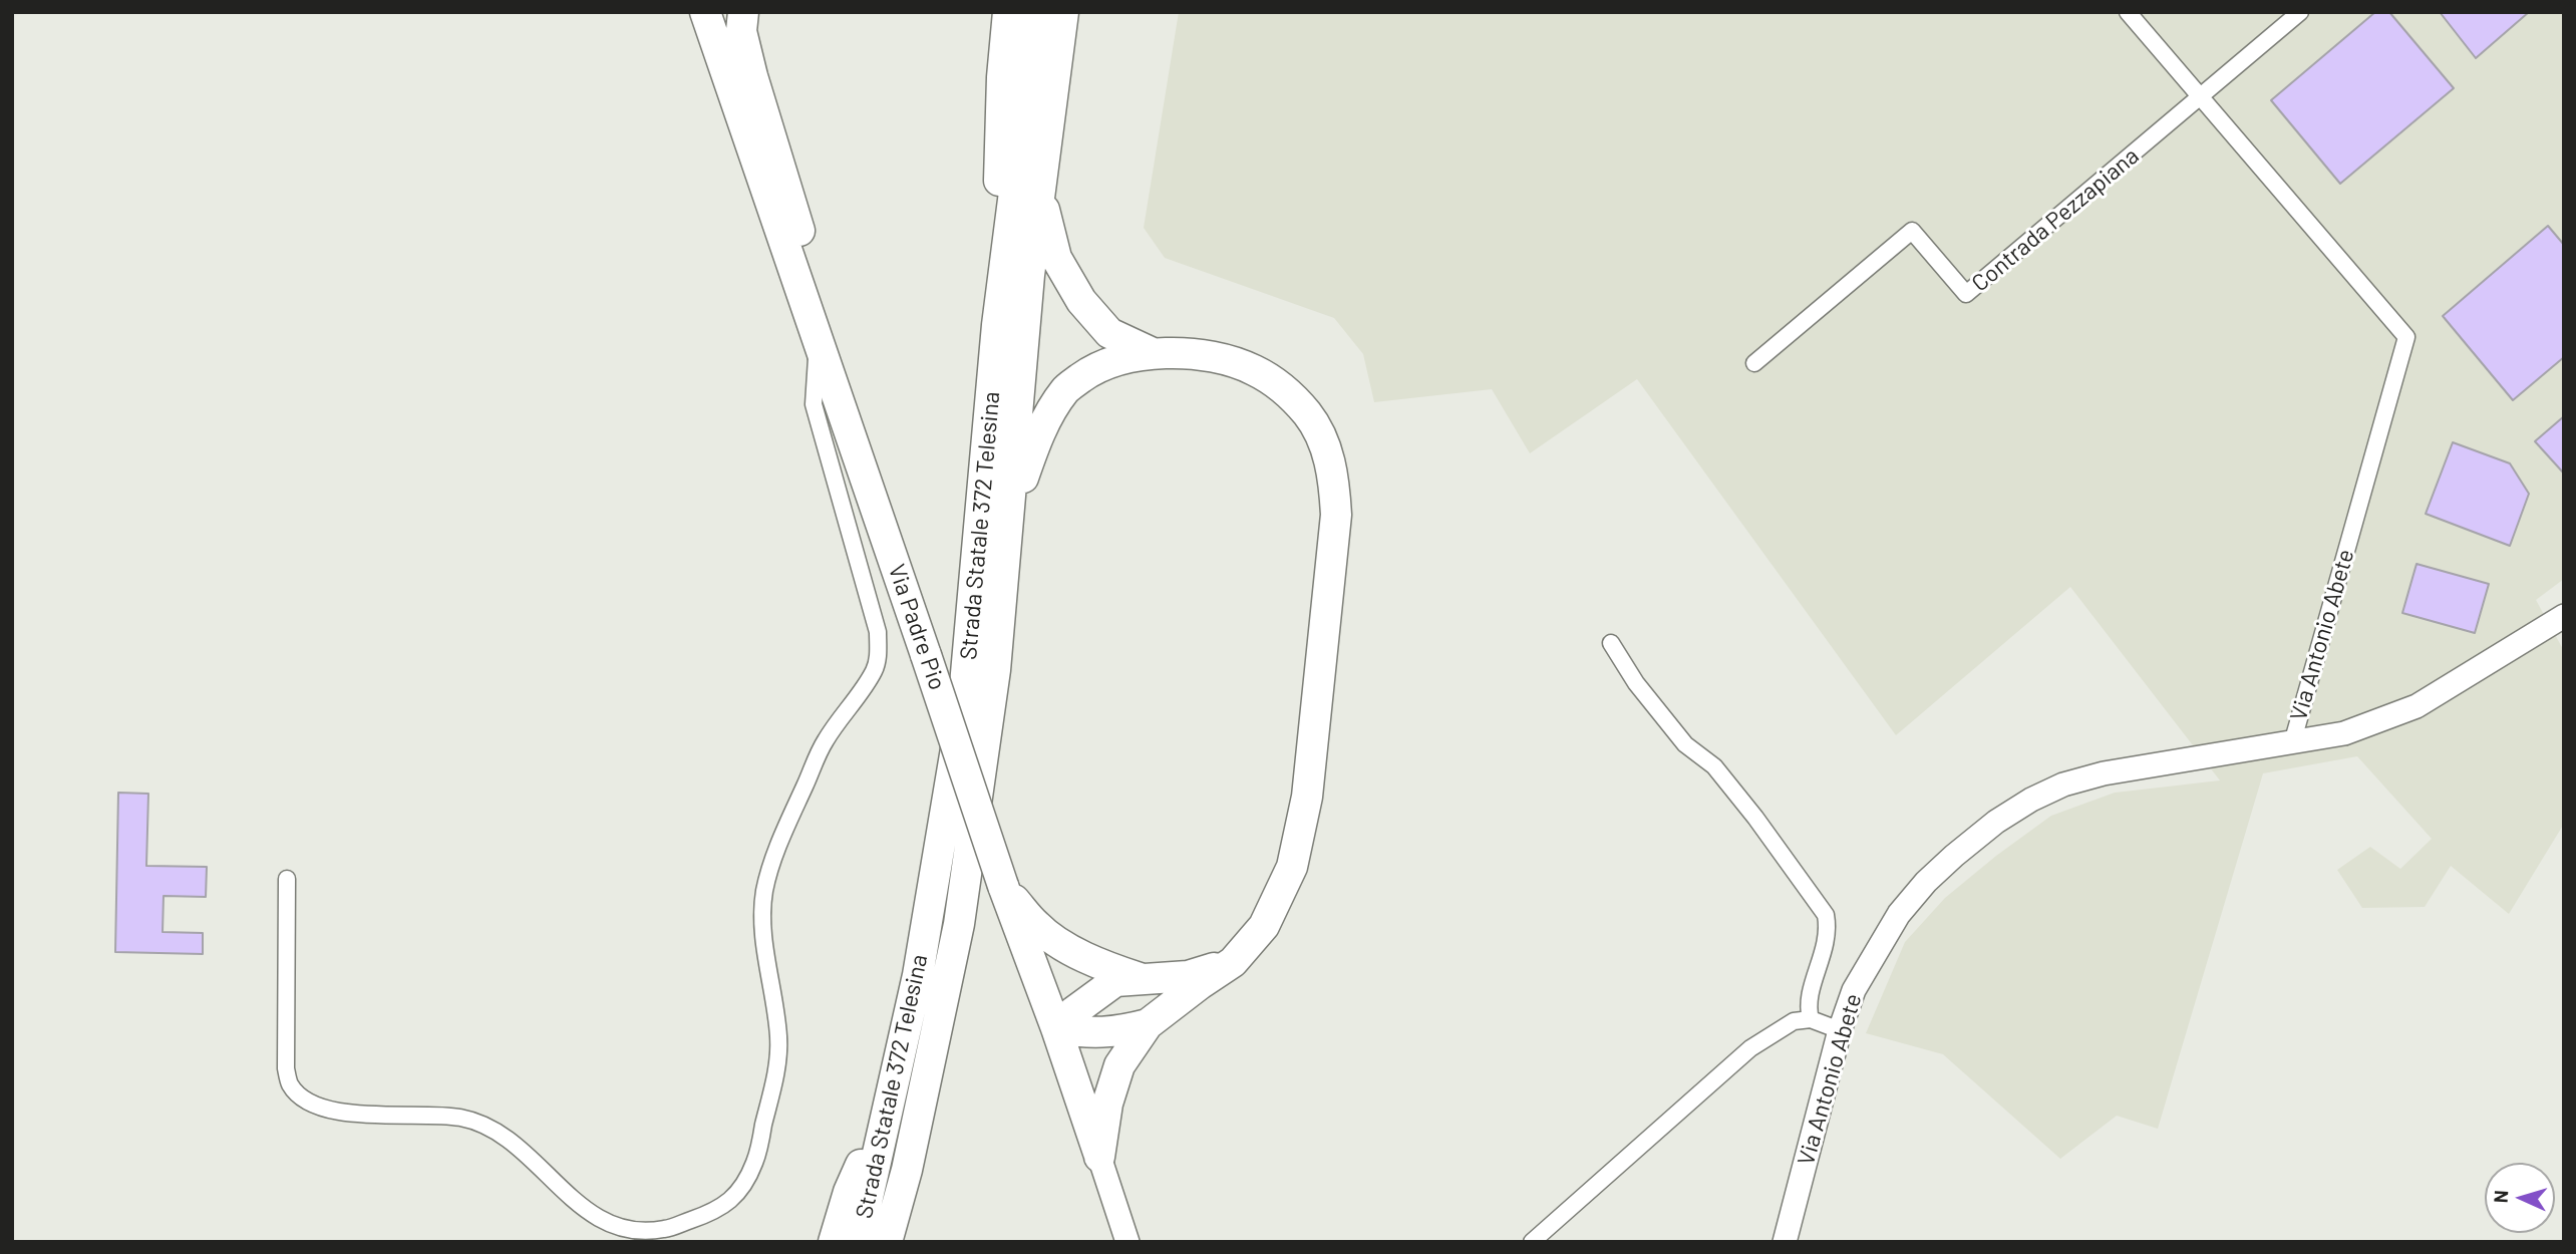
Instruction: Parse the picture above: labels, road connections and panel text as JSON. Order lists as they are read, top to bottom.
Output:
{
  "streets": {
    "highway": ["Strada Statale 372 Telesina", "Via Padre Pio"],
    "main road": ["Via Antonio Abete"],
    "street": ["Contrada Pezzapiana"]
  },
  "crossings": [
    ["Contrada Pezzapiana", "Via Antonio Abete"]
  ],
  "north": "left"
}
